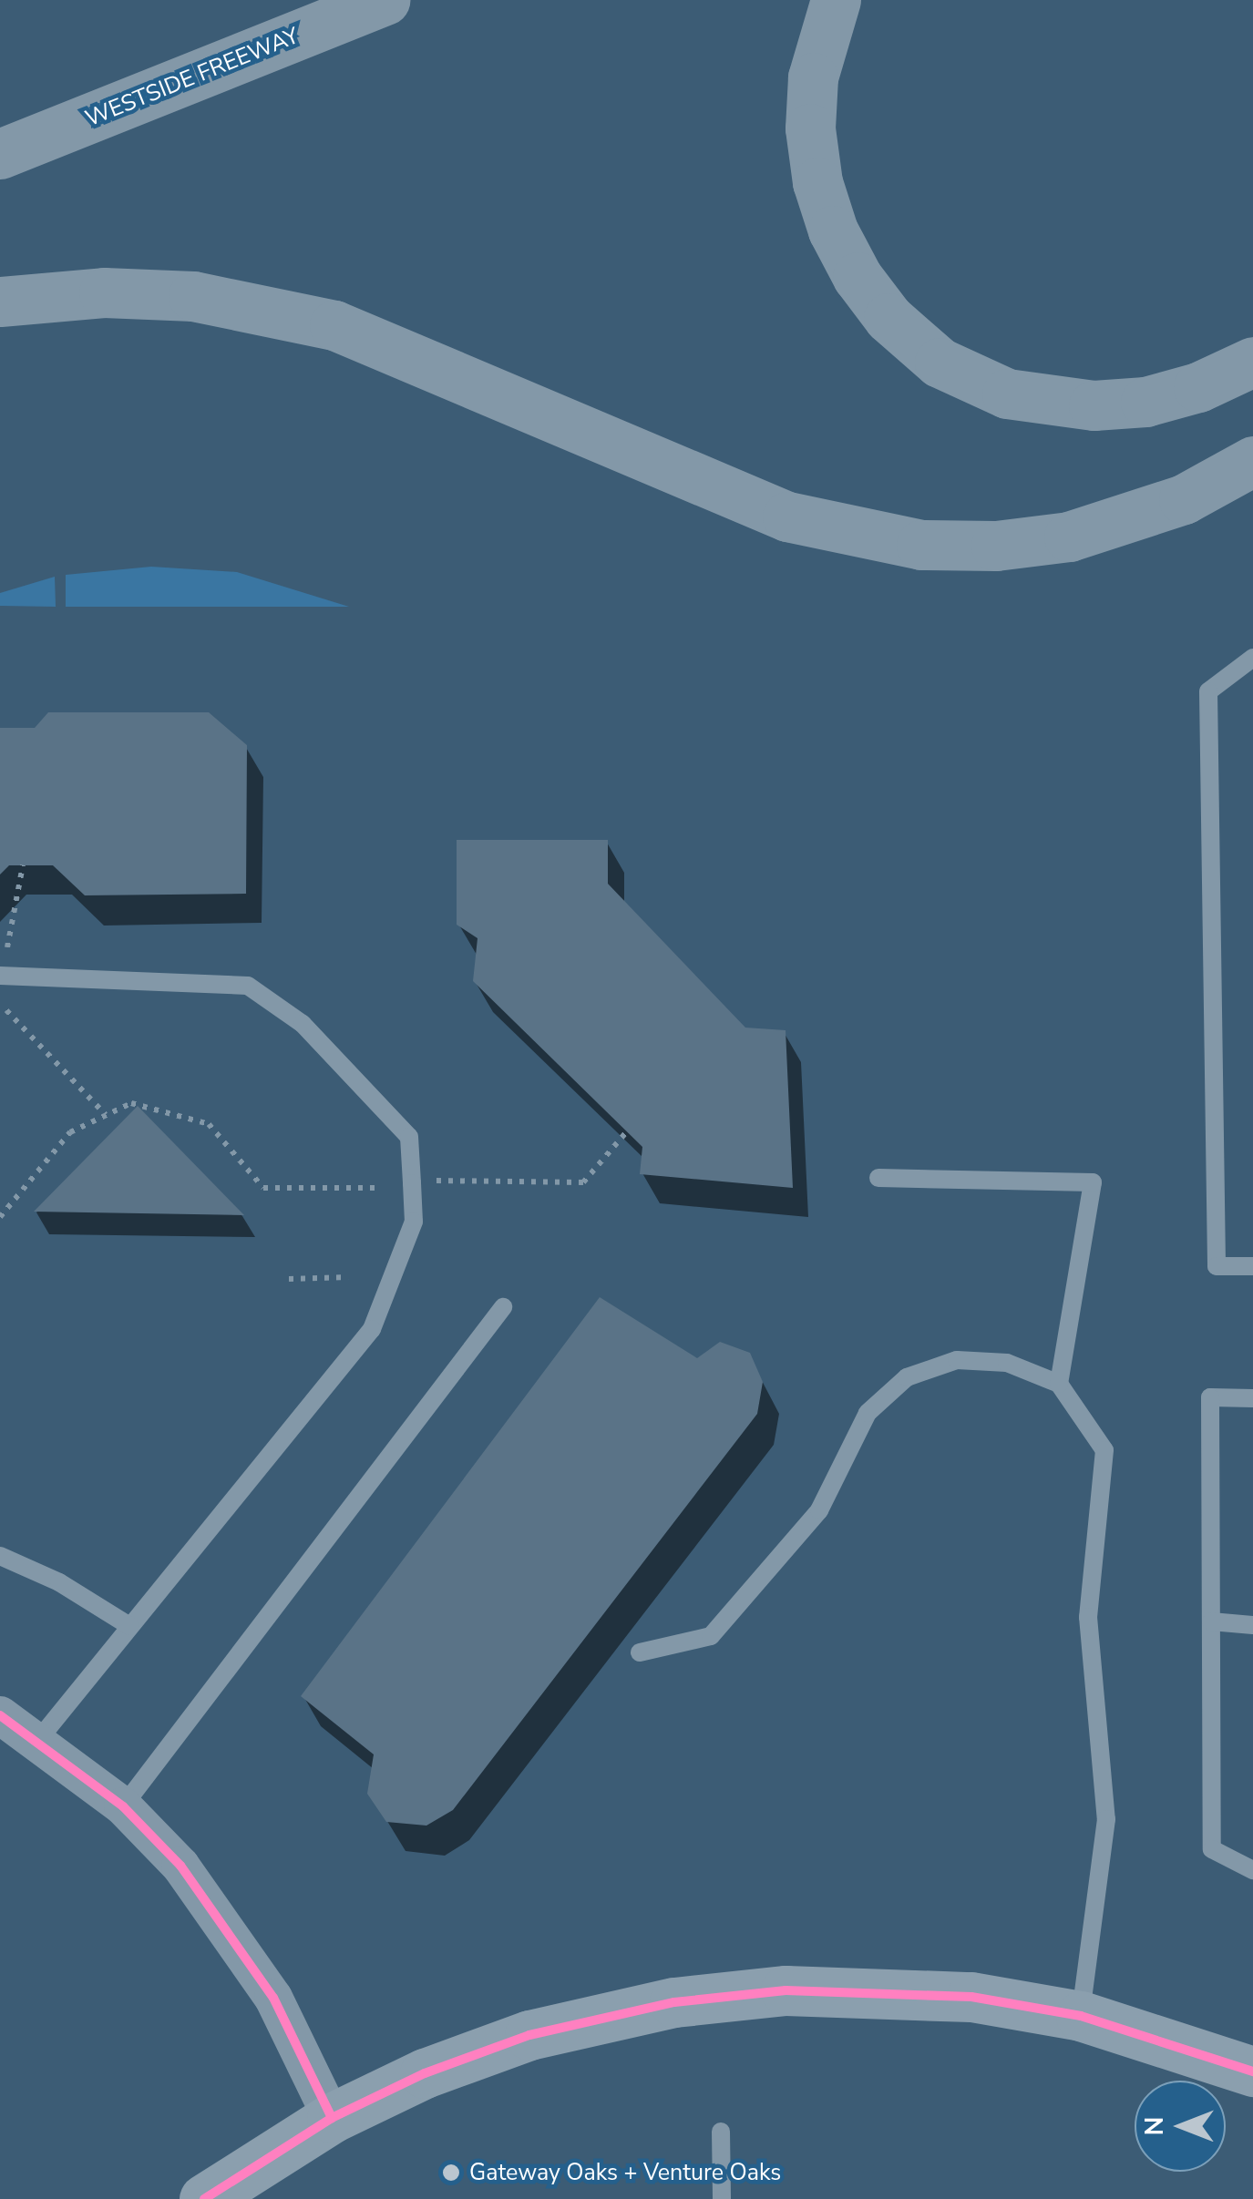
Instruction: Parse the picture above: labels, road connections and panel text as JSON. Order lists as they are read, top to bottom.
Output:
{
  "streets": {
    "highway": ["WESTSIDE FREEWAY"]
  },
  "places": ["Gateway Oaks + Venture Oaks"],
  "north": "left"
}
